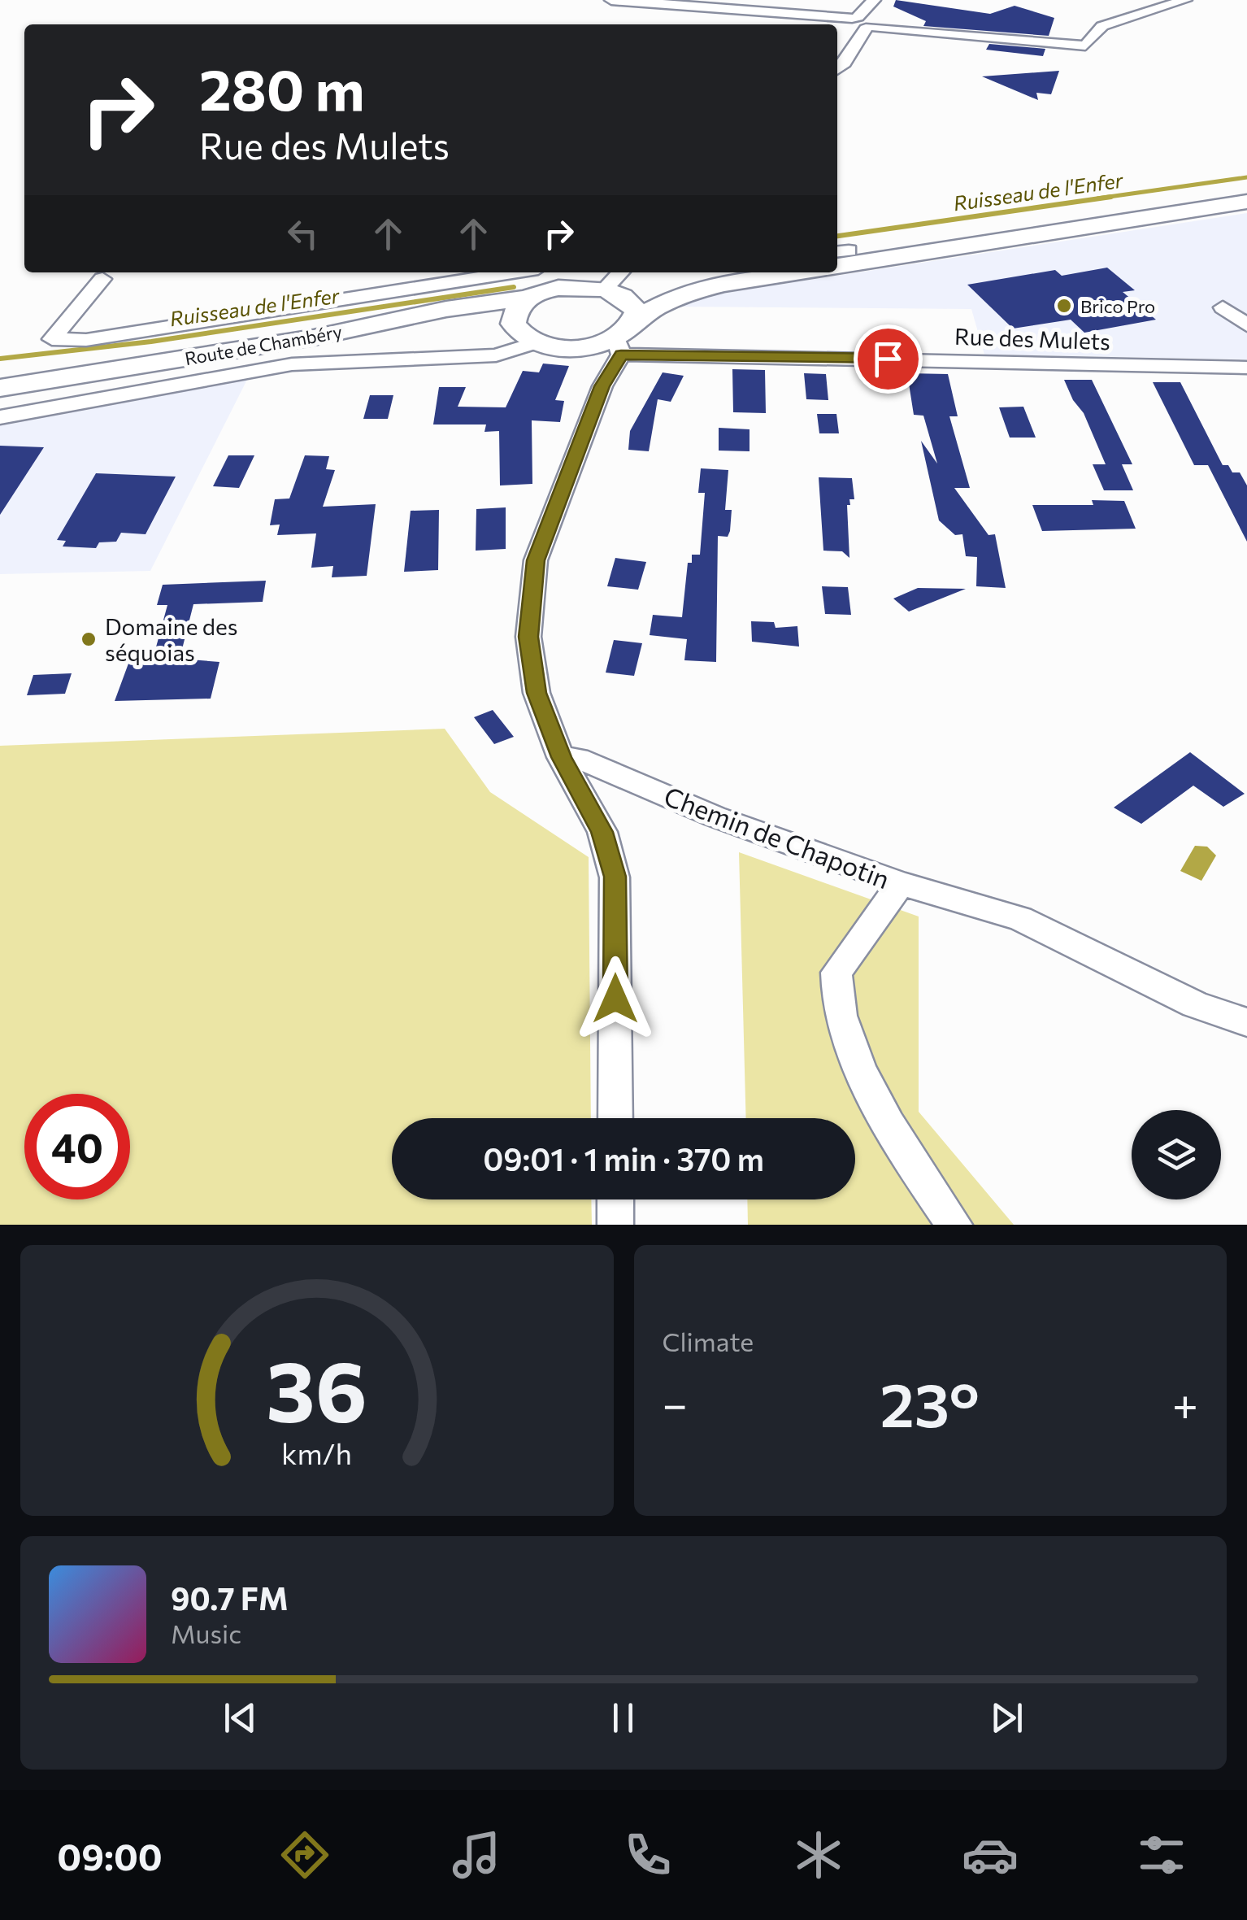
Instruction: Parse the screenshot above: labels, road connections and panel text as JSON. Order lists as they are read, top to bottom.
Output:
{
  "streets": {
    "main road": ["Route de Chambéry"],
    "street": ["Rue des Mulets", "Chemin de Chapotin"]
  },
  "water": ["Ruisseau de l'Enfer"],
  "places": ["Brico Pro", "Domaine des séquoias"],
  "page": {
    "turn": ["280 m", "Rue des Mulets"],
    "limit": "40",
    "trip": "09:01 · 1 min · 370 m",
    "tile": "Climate",
    "heat": ["−", "23°", "+"],
    "song": ["90.7 FM", "Music"],
    "tabs": "09:00",
    "gauge": ["36", "km/h"]
  }
}
